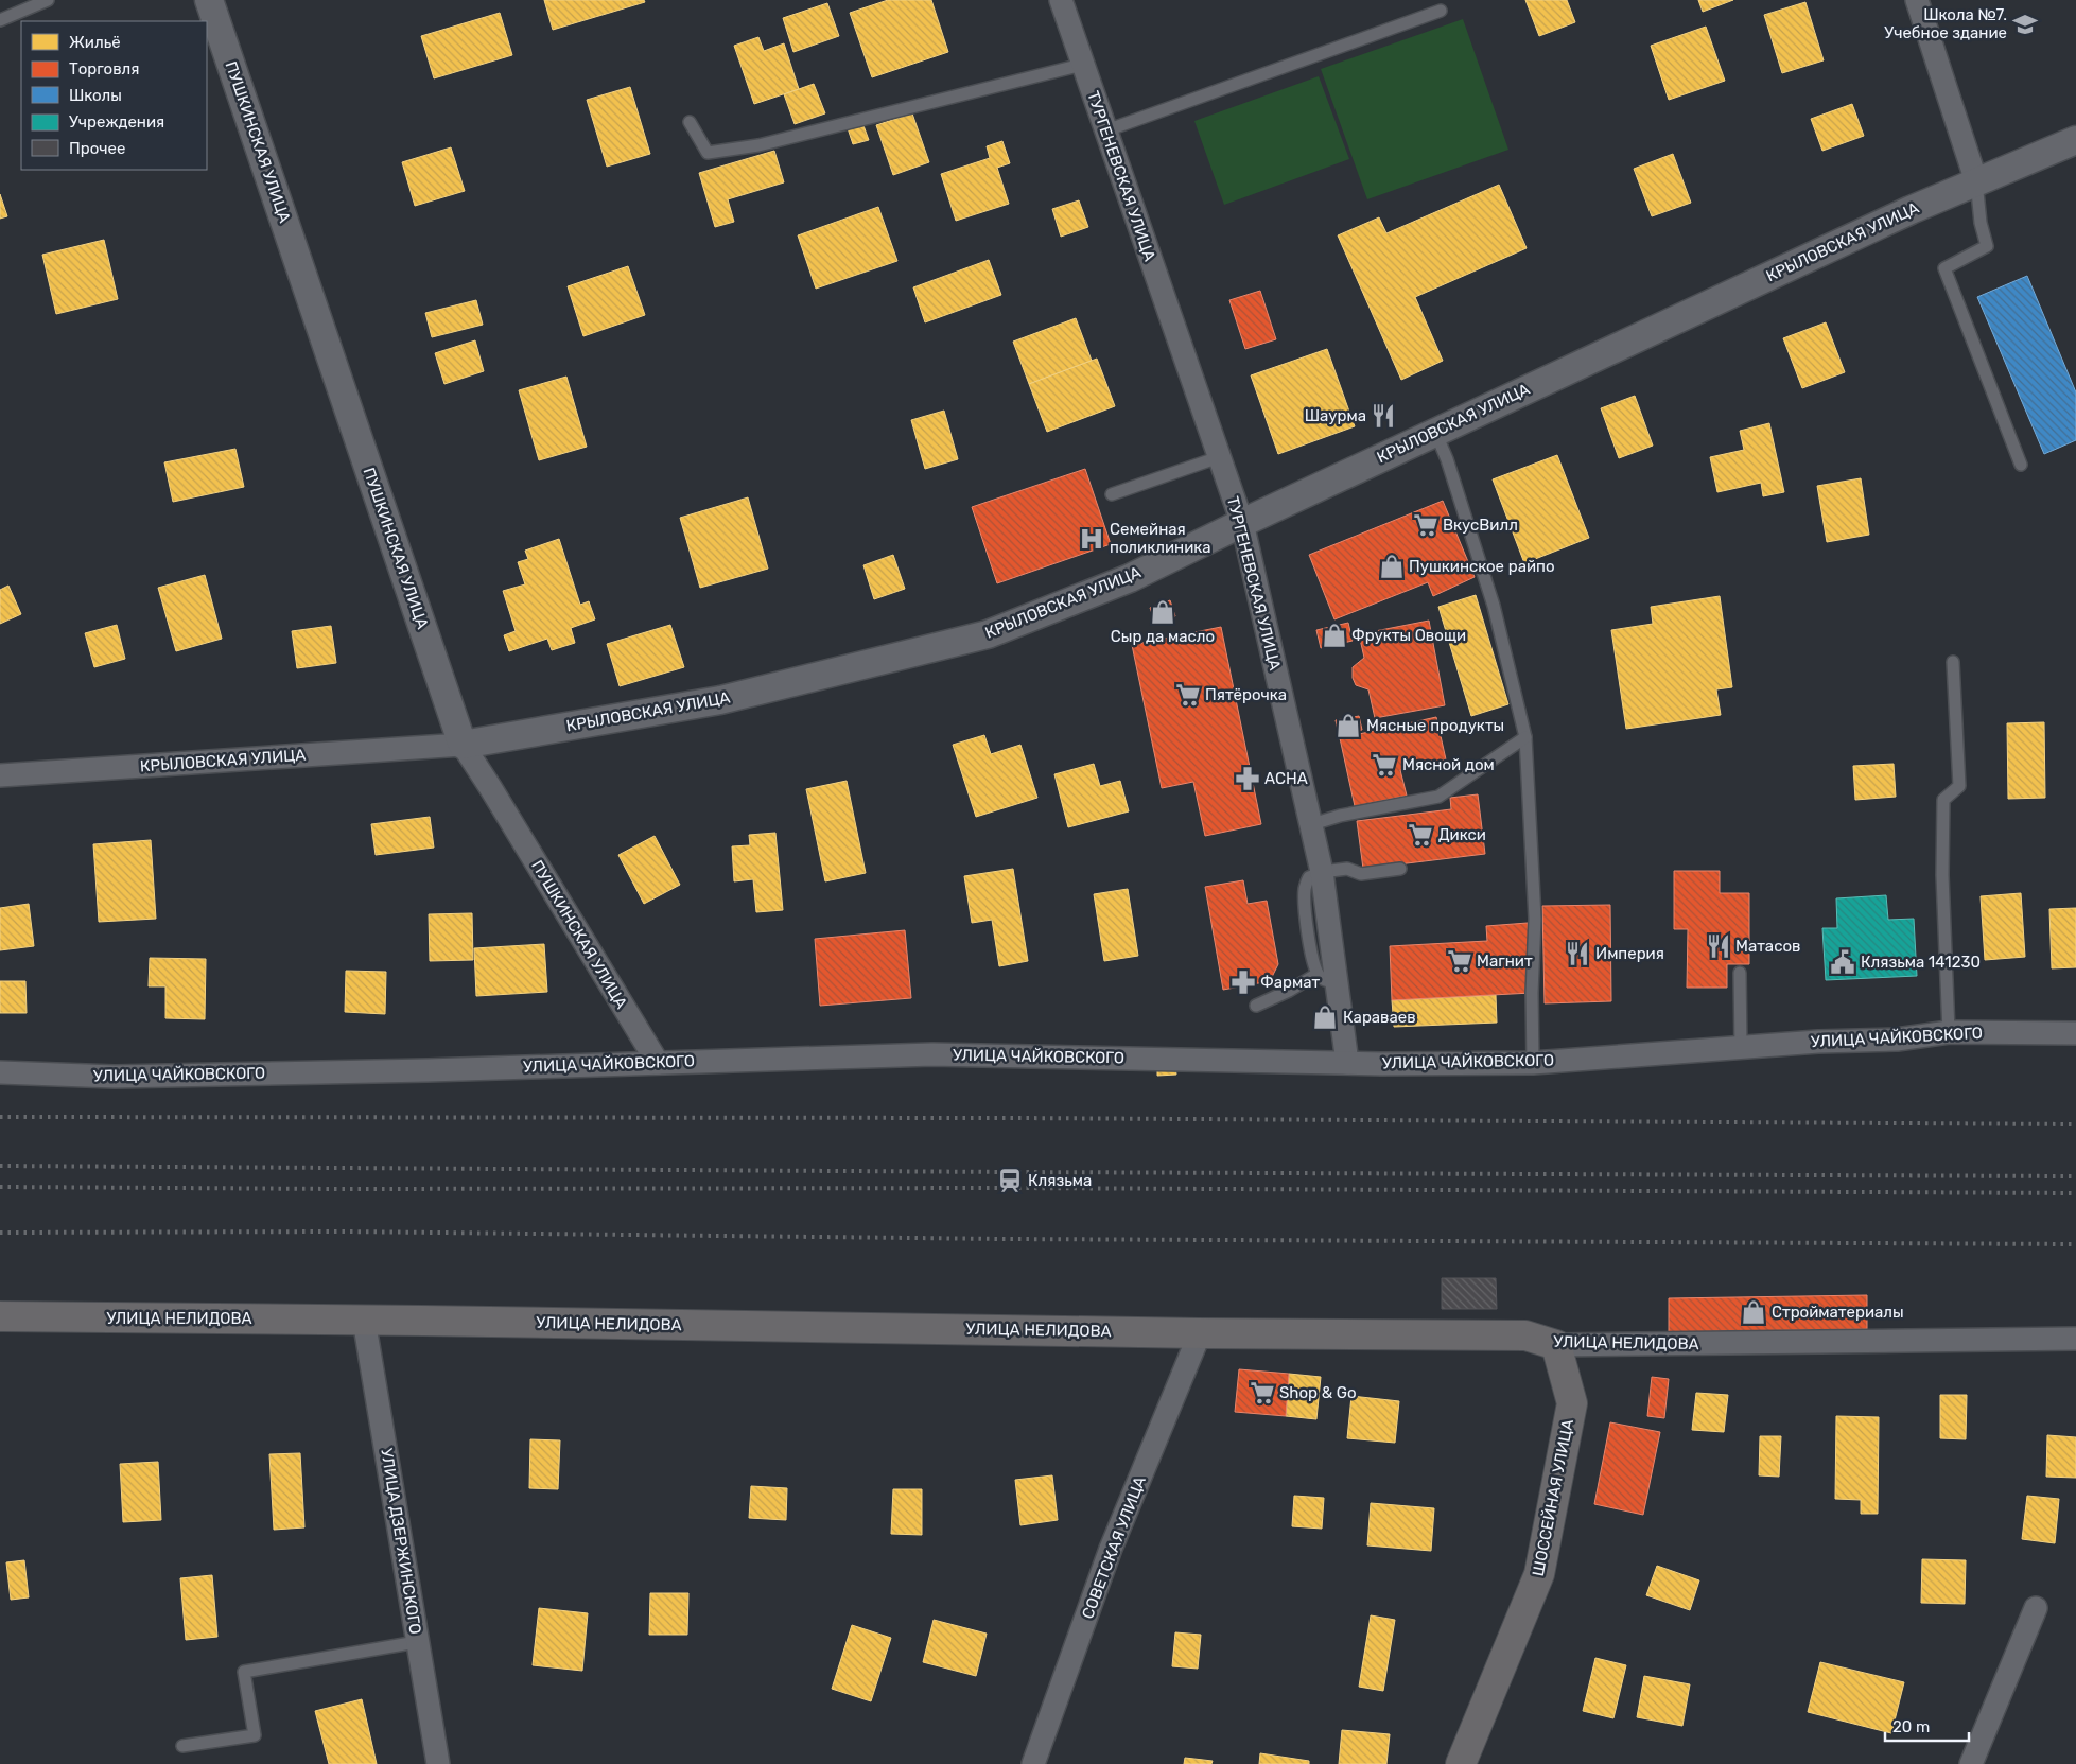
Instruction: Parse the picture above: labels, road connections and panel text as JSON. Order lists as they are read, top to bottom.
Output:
{
  "streets": {
    "main road": ["УЛИЦА НЕЛИДОВА", "ШОССЕЙНАЯ УЛИЦА"],
    "street": [
      "ПУШКИНСКАЯ УЛИЦА",
      "ТУРГЕНЕВСКАЯ УЛИЦА",
      "КРЫЛОВСКАЯ УЛИЦА",
      "УЛИЦА ЧАЙКОВСКОГО",
      "УЛИЦА ДЗЕРЖИНСКОГО",
      "СОВЕТСКАЯ УЛИЦА"
    ]
  },
  "crossings": [
    ["ПУШКИНСКАЯ УЛИЦА", "КРЫЛОВСКАЯ УЛИЦА"],
    ["ПУШКИНСКАЯ УЛИЦА", "УЛИЦА ЧАЙКОВСКОГО"],
    ["ТУРГЕНЕВСКАЯ УЛИЦА", "КРЫЛОВСКАЯ УЛИЦА"],
    ["ТУРГЕНЕВСКАЯ УЛИЦА", "УЛИЦА ЧАЙКОВСКОГО"],
    ["УЛИЦА НЕЛИДОВА", "ШОССЕЙНАЯ УЛИЦА"],
    ["УЛИЦА НЕЛИДОВА", "УЛИЦА ДЗЕРЖИНСКОГО"],
    ["УЛИЦА НЕЛИДОВА", "СОВЕТСКАЯ УЛИЦА"]
  ],
  "places": {
    "school or university": ["Школа №7. Учебное здание"],
    "restaurant": ["Шаурма", "Матасов", "Империя"],
    "supermarket": [
      "ВкусВилл",
      "Пятёрочка",
      "Мясной дом",
      "Дикси",
      "Магнит",
      "Shop & Go"
    ],
    "hospital": ["Семейная поликлиника"],
    "shop": [
      "Пушкинское райпо",
      "Сыр да масло",
      "Фрукты Овощи",
      "Мясные продукты",
      "Караваев",
      "Стройматериалы"
    ],
    "pharmacy": ["АСНА", "Фармат"],
    "public building": ["Клязьма 141230"],
    "station": ["Клязьма"]
  },
  "legend": [
    "Жильё",
    "Торговля",
    "Школы",
    "Учреждения",
    "Прочее"
  ],
  "scale_bar": "20 m"
}
